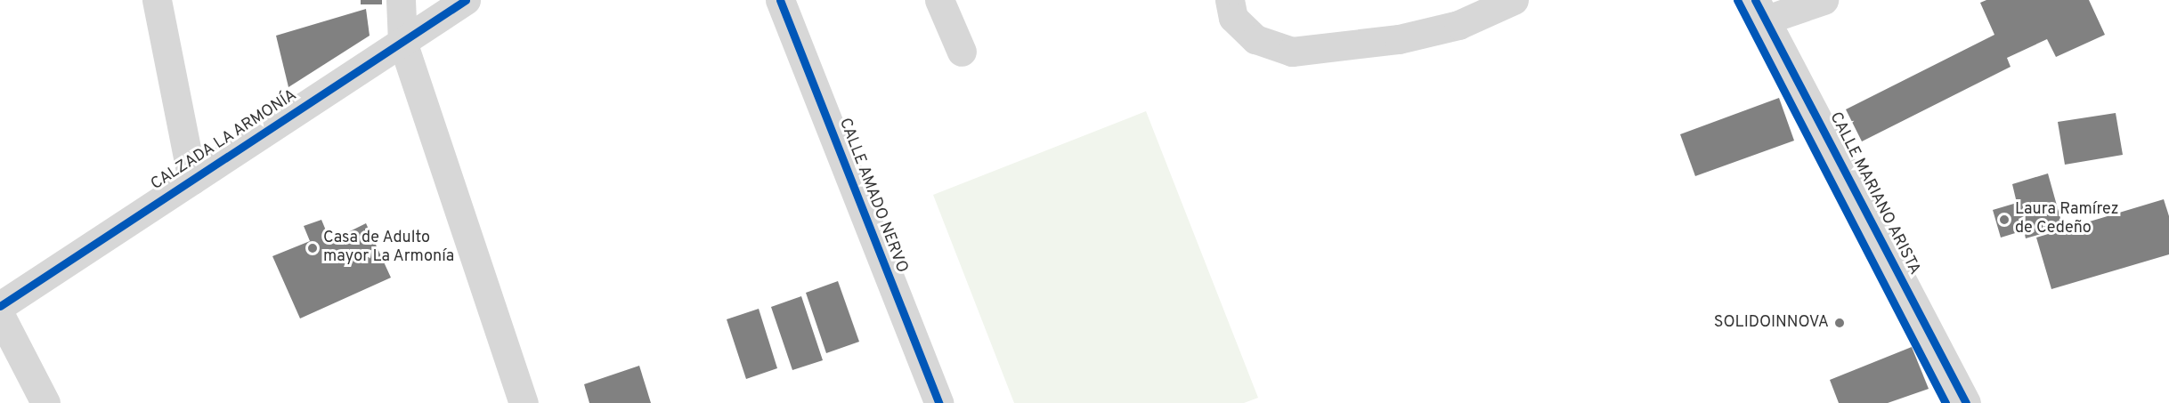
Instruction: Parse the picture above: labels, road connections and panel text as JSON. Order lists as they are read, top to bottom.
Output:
{
  "streets": {
    "street": ["CALZADA LA ARMONÍA", "CALLE MARIANO ARISTA", "CALLE AMADO NERVO"]
  },
  "places": ["Laura Ramírez de Cedeño", "Casa de Adulto mayor La Armonía", "SOLIDOINNOVA"]
}
